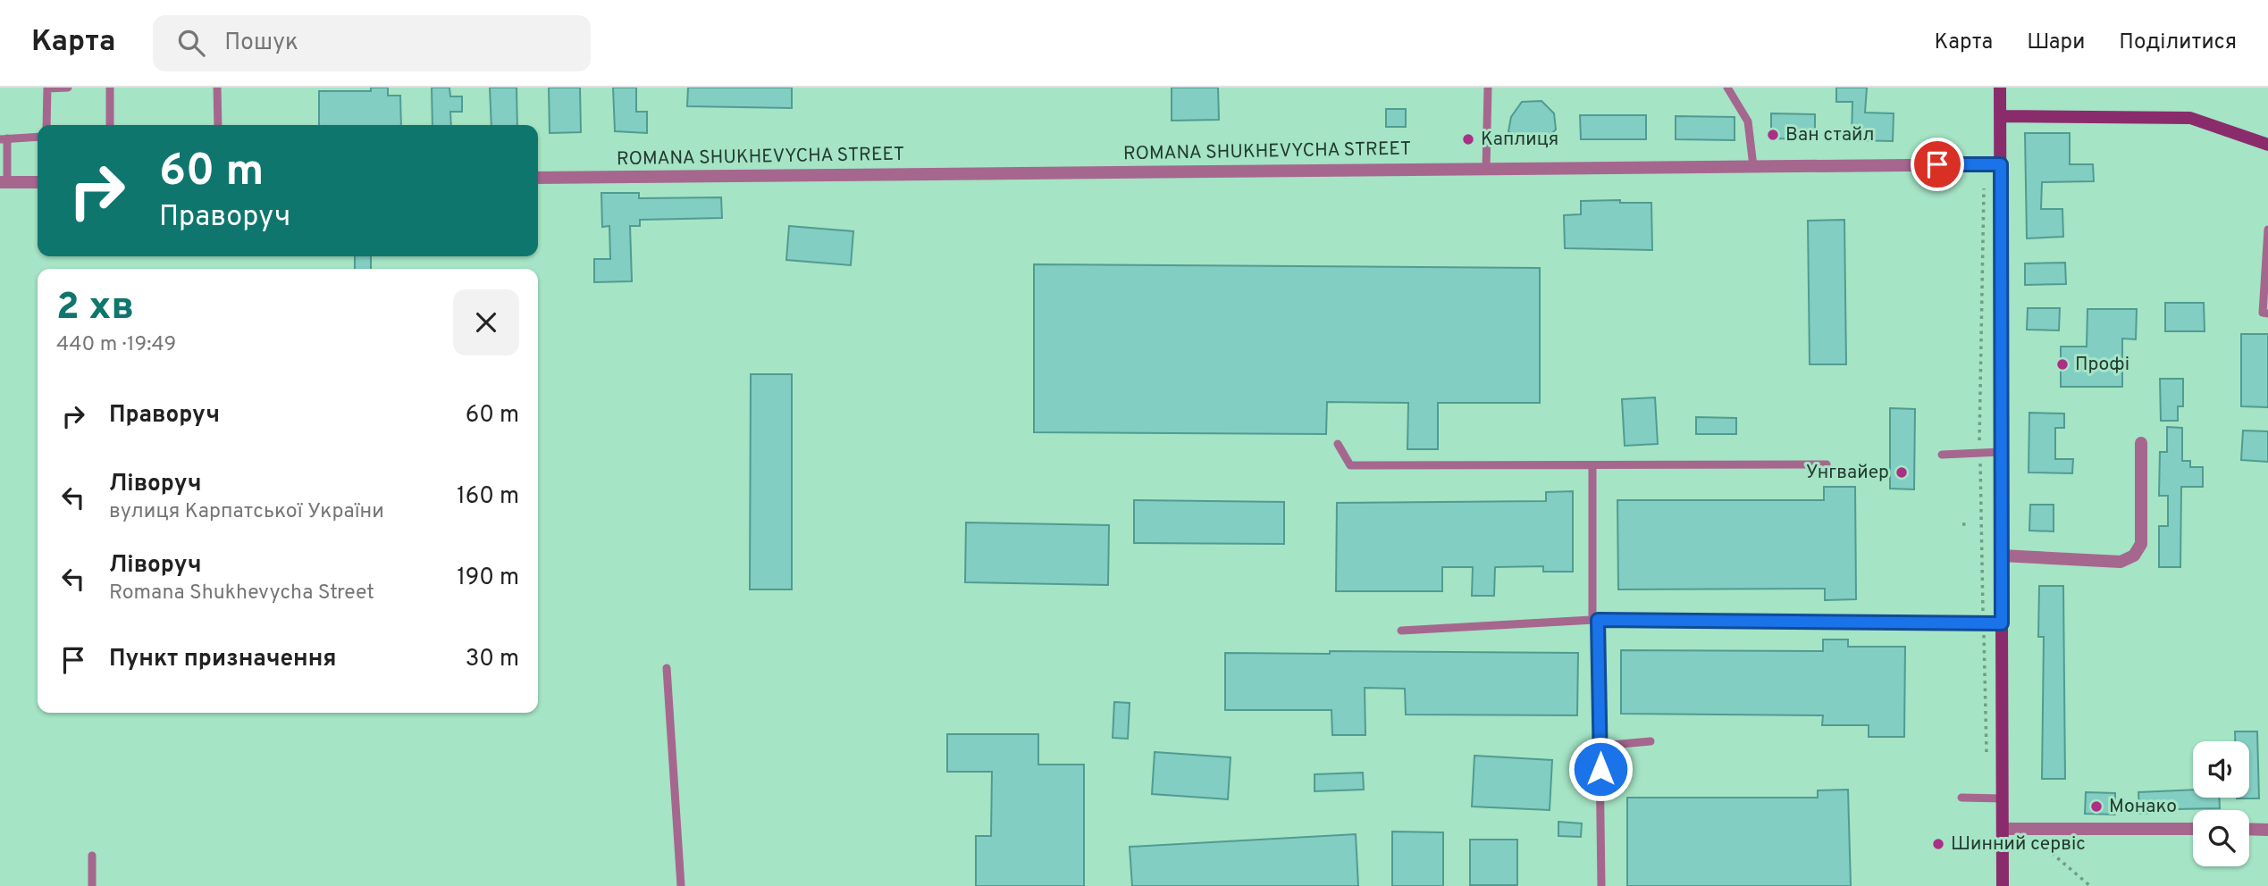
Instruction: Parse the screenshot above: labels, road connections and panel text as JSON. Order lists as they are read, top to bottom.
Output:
{
  "streets": {
    "street": ["ROMANA SHUKHEVYCHA STREET"]
  },
  "places": [
    "Ван стайл",
    "Каплиця",
    "Профі",
    "Унгвайер",
    "Монако",
    "Шинний сервіс"
  ],
  "page": {
    "header": "Карта",
    "search": "Пошук",
    "nav": ["Карта", "Шари", "Поділитися"],
    "turn": ["60 m", "Праворуч"],
    "heading": ["2 хв", "440 m · 19:49"],
    "list": [
      {
        "name": "Праворуч",
        "value": "60 m"
      },
      {
        "name": "Ліворуч",
        "note": "вулиця Карпатської України",
        "value": "160 m"
      },
      {
        "name": "Ліворуч",
        "note": "Romana Shukhevycha Street",
        "value": "190 m"
      },
      {
        "name": "Пункт призначення",
        "value": "30 m"
      }
    ]
  }
}
